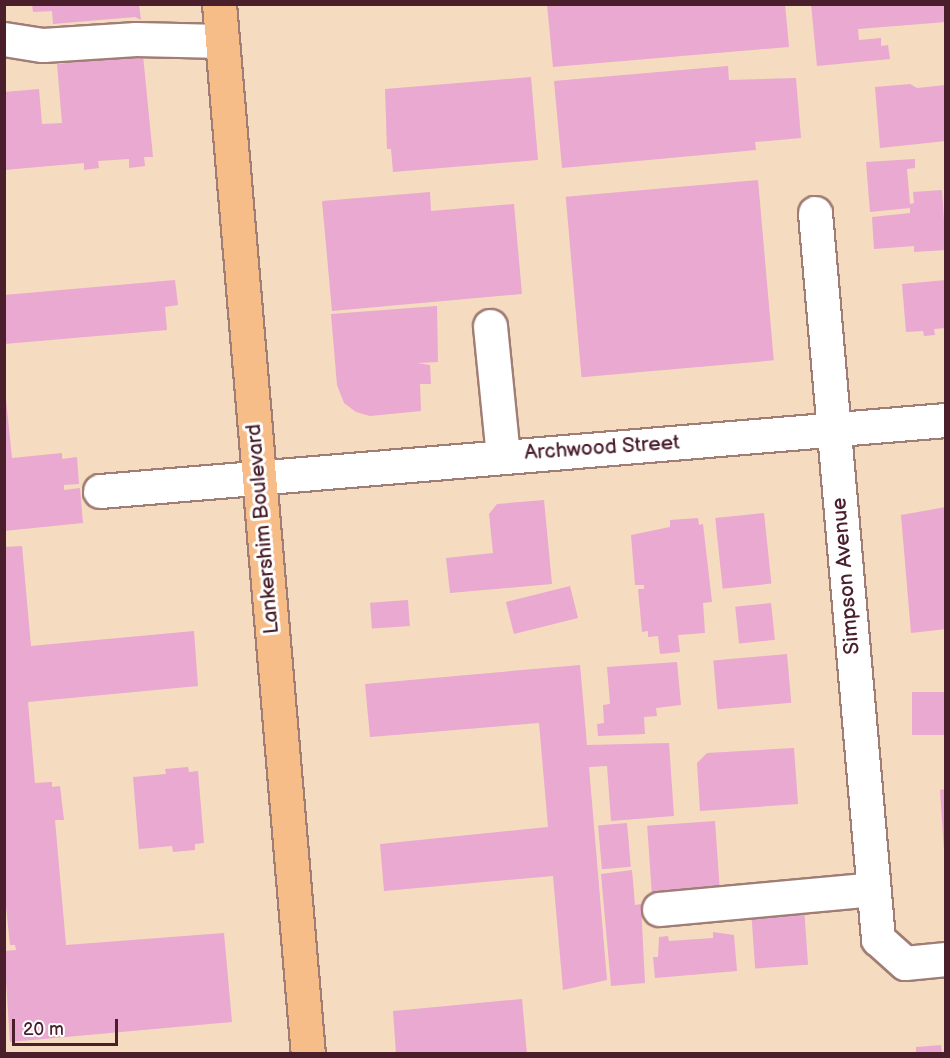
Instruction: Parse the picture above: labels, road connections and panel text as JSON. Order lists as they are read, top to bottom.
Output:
{
  "streets": {
    "main road": ["Lankershim Boulevard"],
    "street": ["Archwood Street", "Simpson Avenue"]
  },
  "crossings": [
    ["Archwood Street", "Lankershim Boulevard"],
    ["Archwood Street", "Simpson Avenue"]
  ],
  "scale_bar": "20 m"
}
